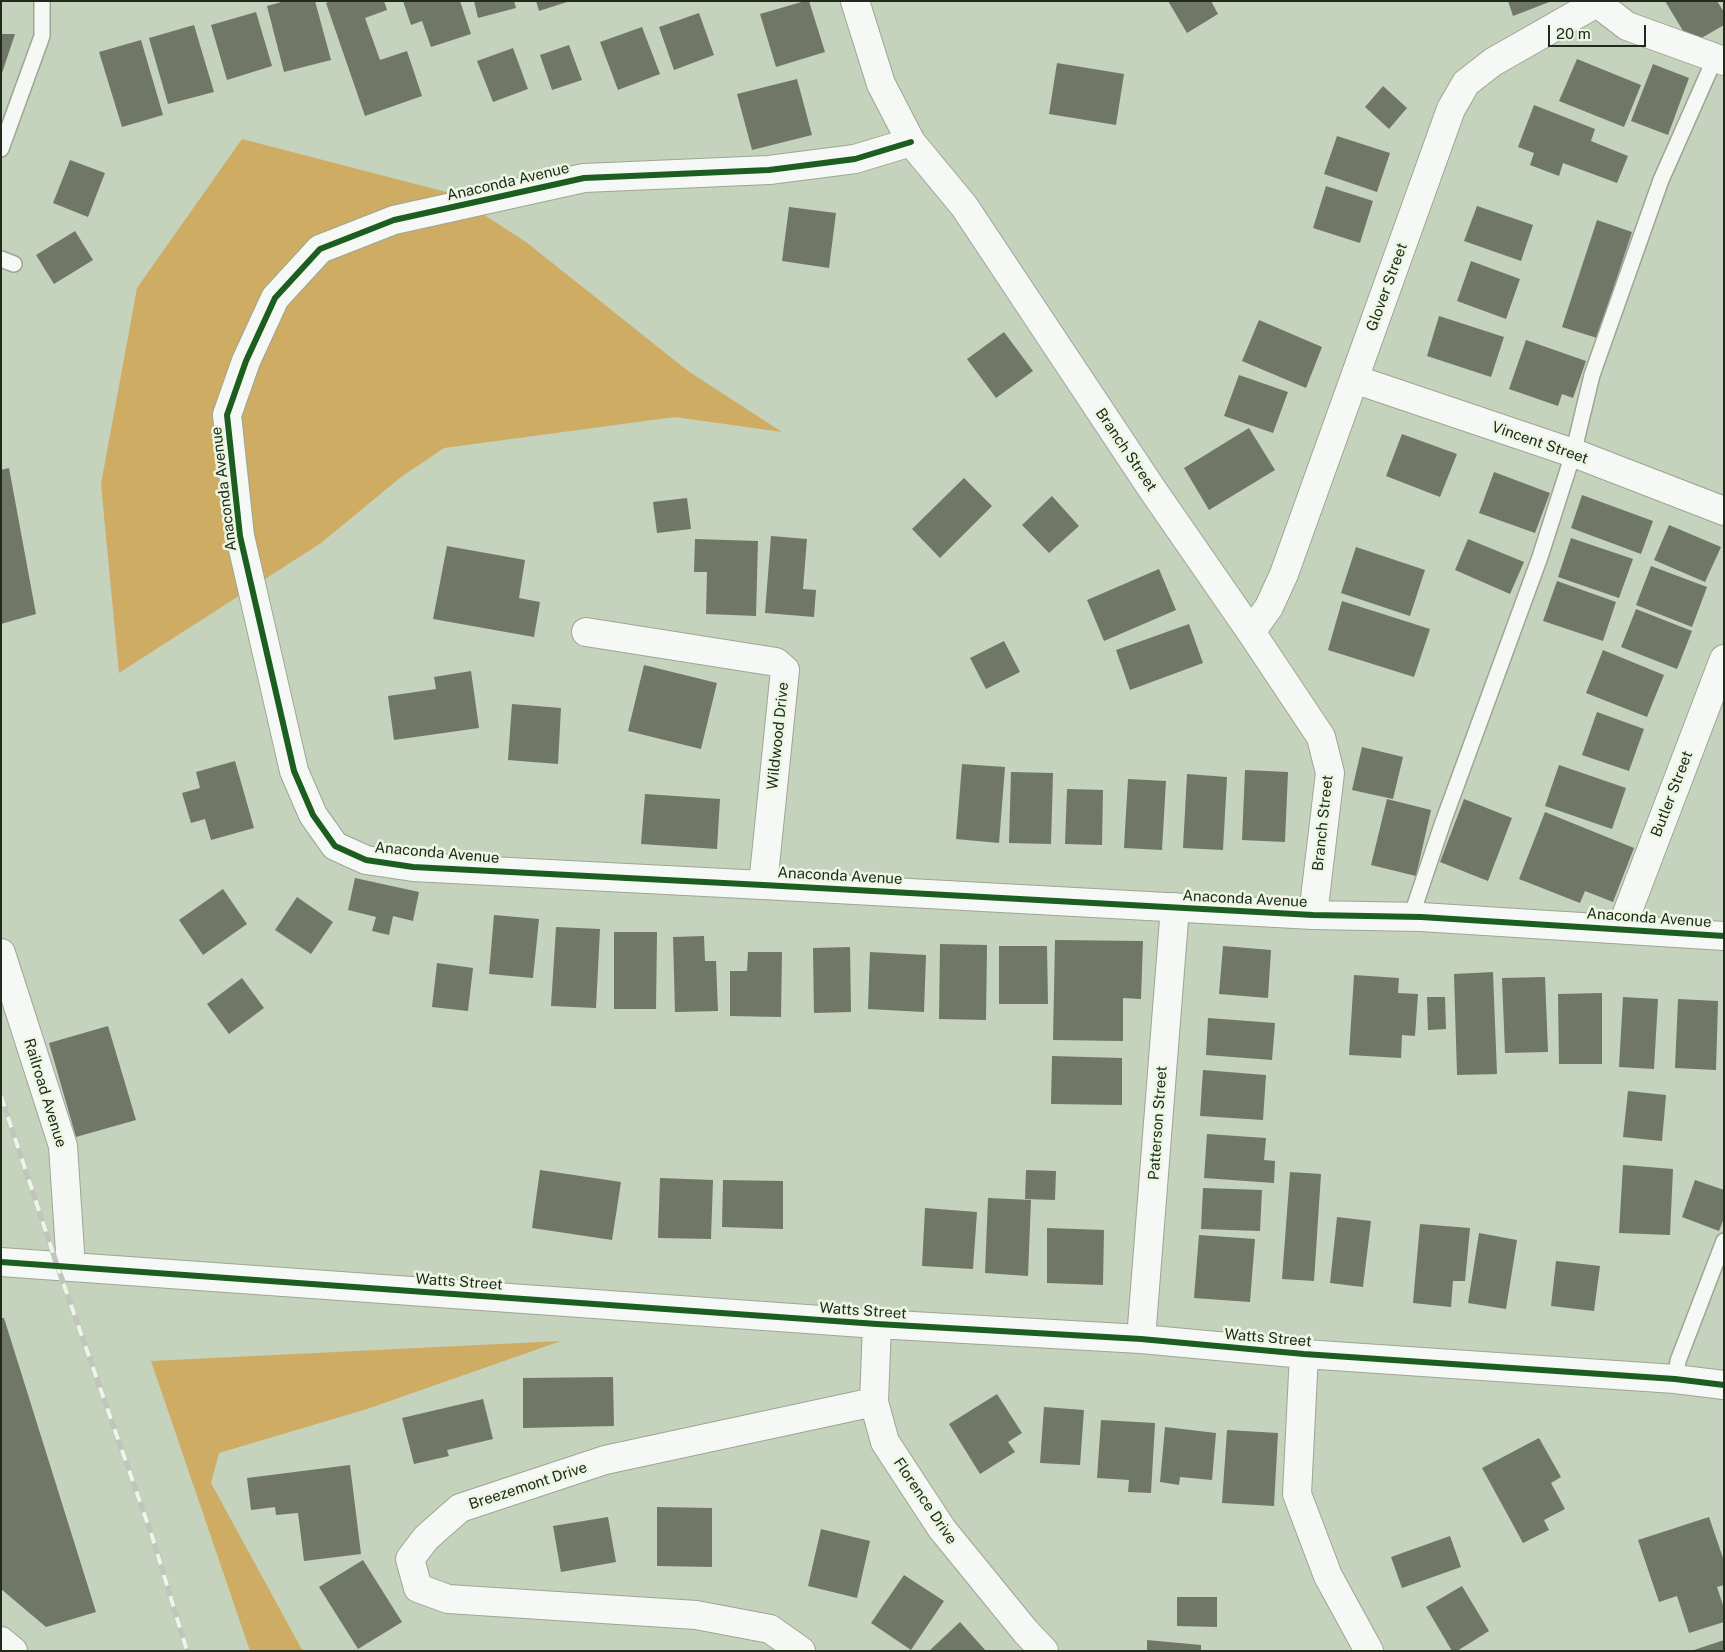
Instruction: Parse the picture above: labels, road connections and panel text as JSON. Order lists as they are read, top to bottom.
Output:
{
  "streets": {
    "street": [
      "Anaconda Avenue",
      "Glover Street",
      "Vincent Street",
      "Branch Street",
      "Wildwood Drive",
      "Butler Street",
      "Railroad Avenue",
      "Patterson Street",
      "Watts Street",
      "Breezemont Drive",
      "Florence Drive"
    ]
  },
  "crossings": [
    ["Anaconda Avenue", "Branch Street"],
    ["Anaconda Avenue", "Wildwood Drive"],
    ["Anaconda Avenue", "Butler Street"],
    ["Anaconda Avenue", "Patterson Street"],
    ["Glover Street", "Vincent Street"],
    ["Glover Street", "Branch Street"],
    ["Railroad Avenue", "Watts Street"],
    ["Patterson Street", "Watts Street"],
    ["Watts Street", "Florence Drive"],
    ["Breezemont Drive", "Florence Drive"]
  ],
  "scale_bar": "20 m"
}
